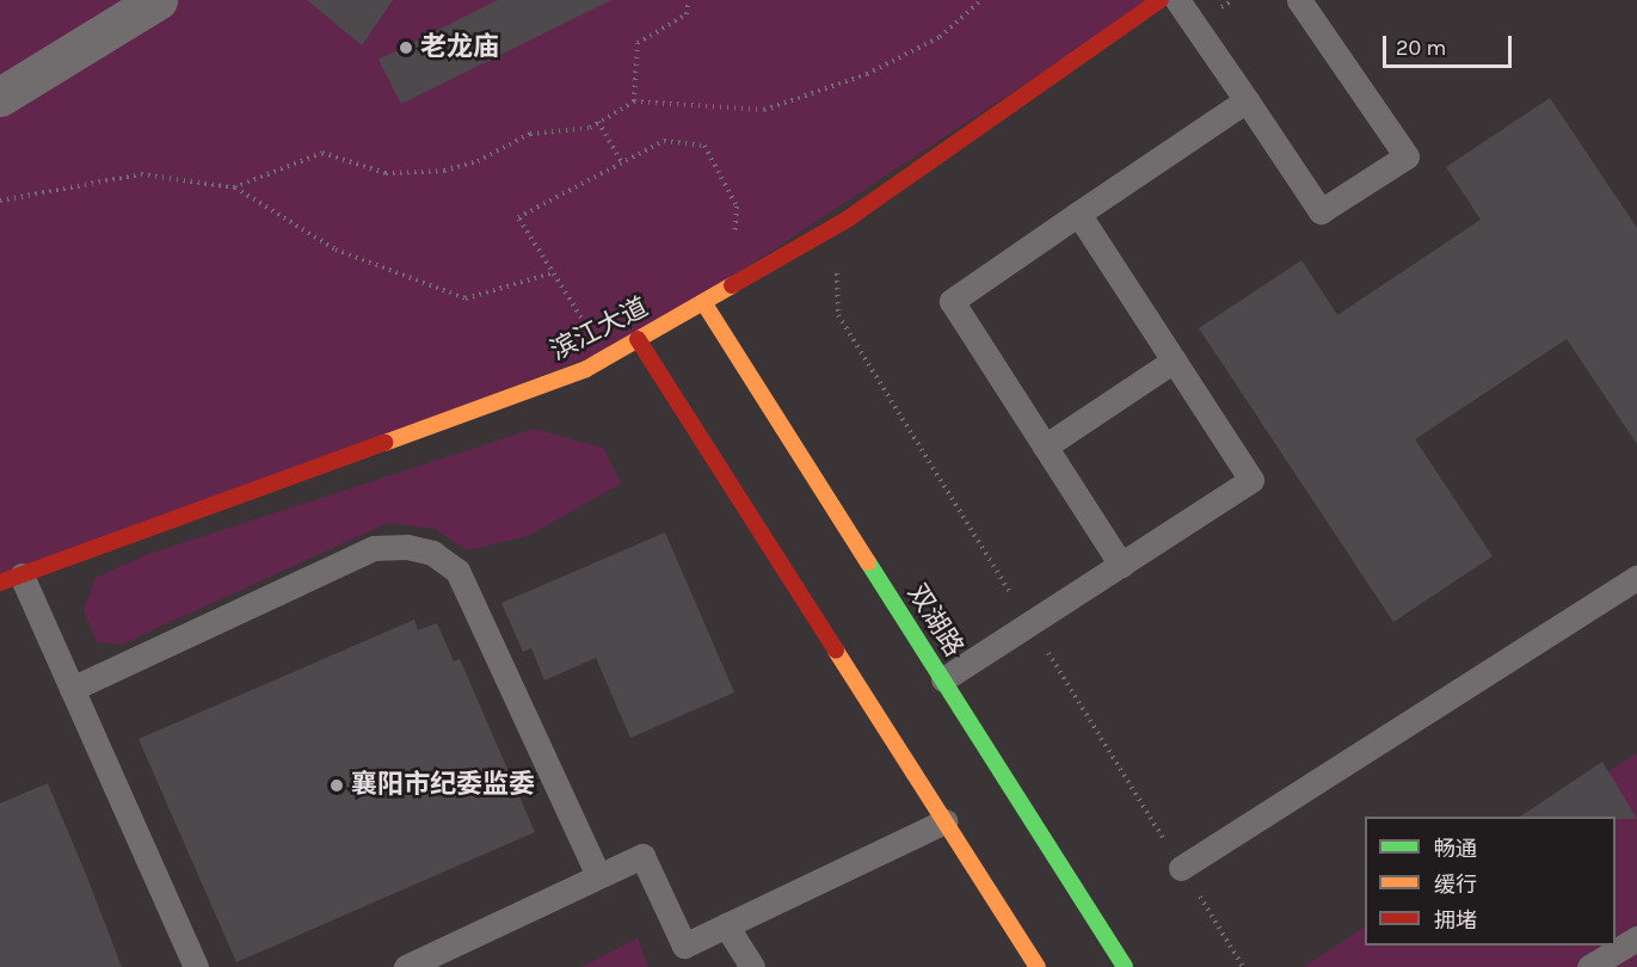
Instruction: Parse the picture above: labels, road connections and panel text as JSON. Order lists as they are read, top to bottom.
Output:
{
  "streets": {
    "main road": ["滨江大道", "双湖路"]
  },
  "crossings": [
    ["滨江大道", "双湖路"]
  ],
  "places": ["老龙庙", "襄阳市纪委监委"],
  "legend": ["畅通", "缓行", "拥堵"],
  "scale_bar": "20 m"
}
